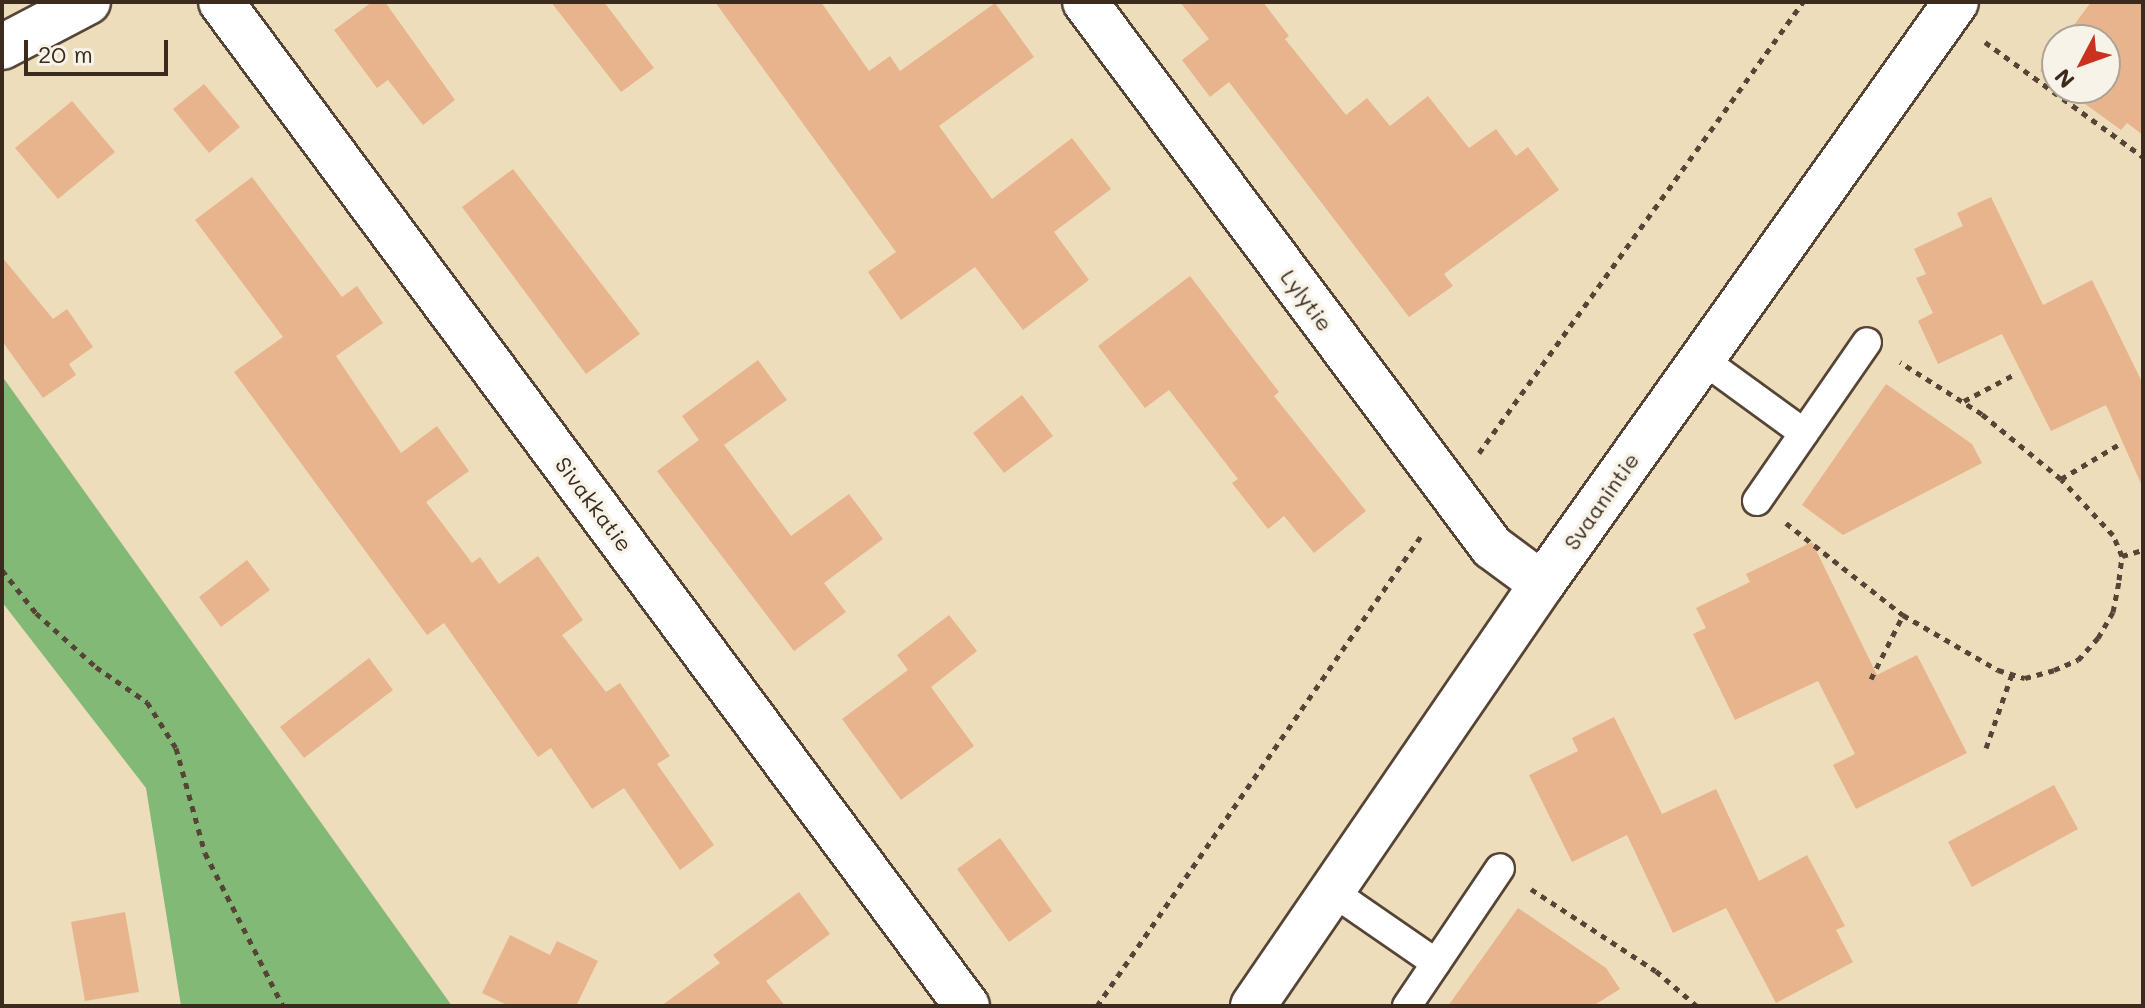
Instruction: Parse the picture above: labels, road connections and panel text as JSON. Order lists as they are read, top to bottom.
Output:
{
  "streets": {
    "street": ["Lylytie", "Svaanintie", "Sivakkatie"]
  },
  "crossings": [
    ["Lylytie", "Svaanintie"]
  ],
  "scale_bar": "20 m",
  "north": "bottom left"
}
